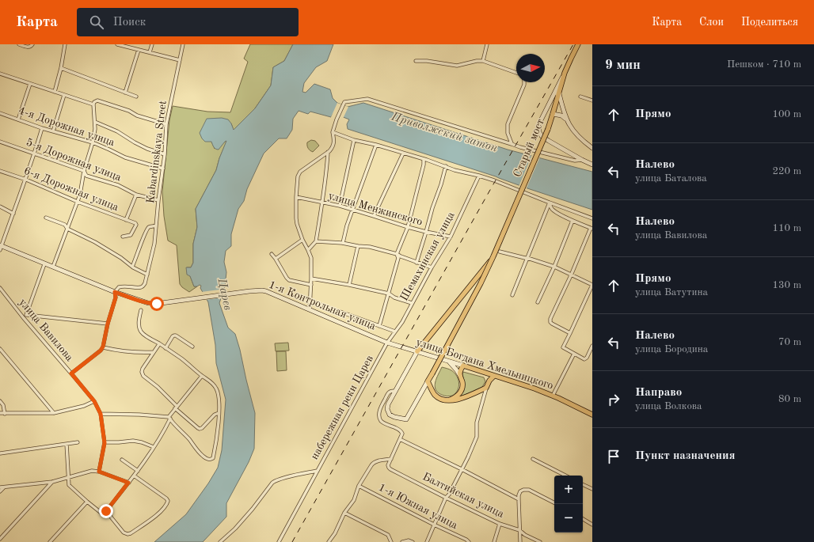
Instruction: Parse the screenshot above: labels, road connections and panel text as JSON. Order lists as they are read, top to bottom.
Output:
{
  "streets": {
    "main road": ["Старый мост", "1-я Контрольная улица", "улица Богдана Хмельницкого"],
    "street": [
      "4-я Дорожная улица",
      "Kabardinskaya Street",
      "5-я Дорожная улица",
      "6-я Дорожная улица",
      "улица Менжинского",
      "Шемахинская улица",
      "улица Вавилова",
      "набережная реки Царев",
      "Балтийская улица",
      "1-я Южная улица"
    ]
  },
  "crossings": [
    ["4-я Дорожная улица", "Kabardinskaya Street"],
    ["Kabardinskaya Street", "5-я Дорожная улица"],
    ["Kabardinskaya Street", "1-я Контрольная улица"],
    ["улица Менжинского", "Шемахинская улица"],
    ["Шемахинская улица", "1-я Контрольная улица"],
    ["Шемахинская улица", "улица Богдана Хмельницкого"],
    ["Шемахинская улица", "набережная реки Царев"],
    ["1-я Контрольная улица", "улица Богдана Хмельницкого"],
    ["1-я Контрольная улица", "набережная реки Царев"],
    ["улица Богдана Хмельницкого", "набережная реки Царев"]
  ],
  "water": ["Приволжский затон", "Царев"],
  "north": "right",
  "page": {
    "header": "Карта",
    "search": "Поиск",
    "nav": ["Карта", "Слои", "Поделиться"],
    "heading": ["9 мин", "Пешком · 710 m"],
    "list": [
      ["Прямо", "100 m"],
      ["Налево", "улица Баталова", "220 m"],
      ["Налево", "улица Вавилова", "110 m"],
      ["Прямо", "улица Ватутина", "130 m"],
      ["Налево", "улица Бородина", "70 m"],
      ["Направо", "улица Волкова", "80 m"],
      "Пункт назначения"
    ],
    "map_buttons": ["+", "−"]
  }
}
